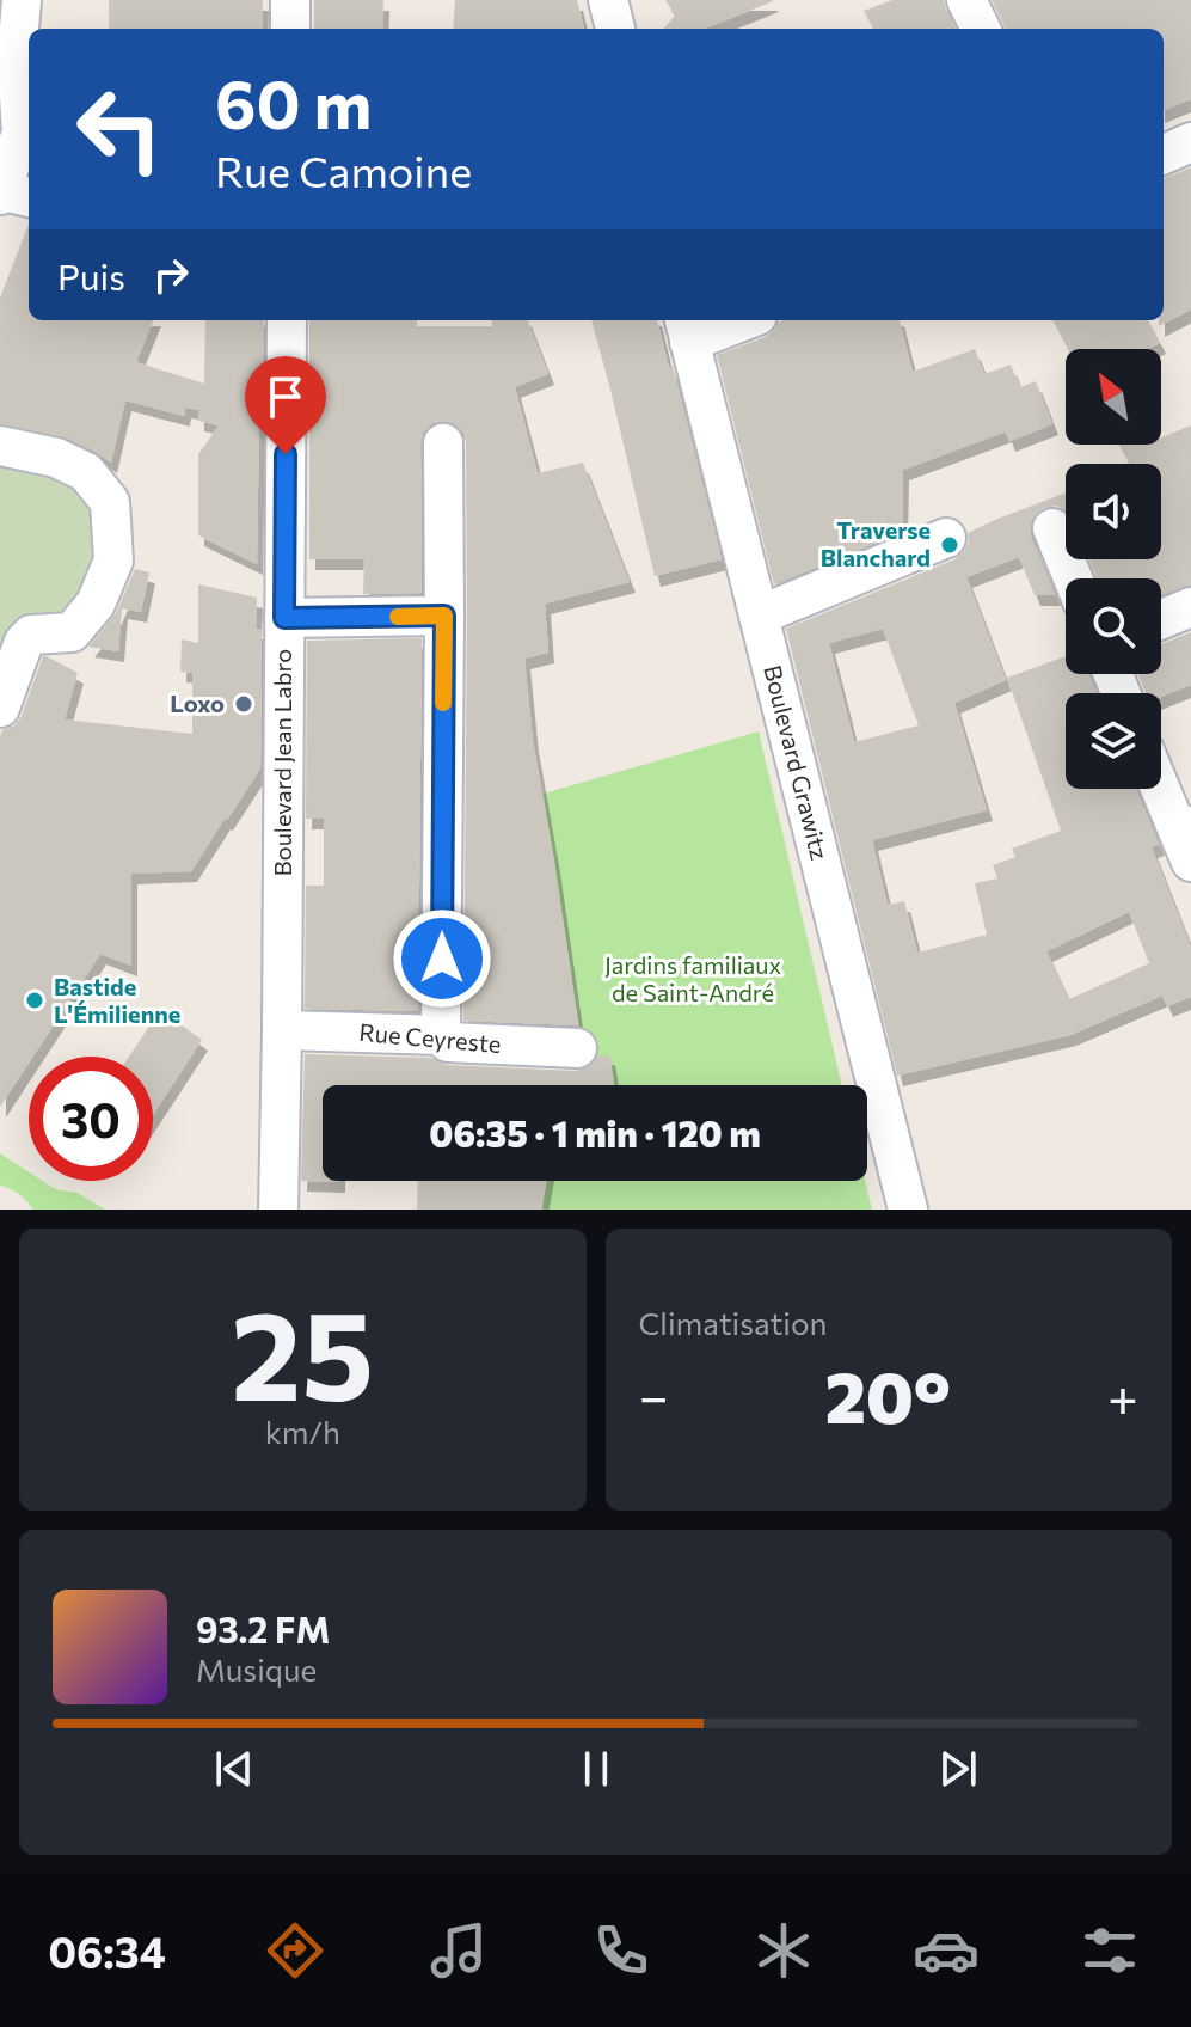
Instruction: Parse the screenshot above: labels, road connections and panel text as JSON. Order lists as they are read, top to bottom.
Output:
{
  "streets": {
    "street": ["Boulevard Jean Labro", "Boulevard Grawitz", "Rue Ceyreste"]
  },
  "crossings": [
    ["Boulevard Jean Labro", "Rue Ceyreste"]
  ],
  "parks": ["Jardins familiaux de Saint-André"],
  "places": ["Traverse Blanchard", "Loxo", "Bastide L'Émilienne"],
  "north": "top left",
  "page": {
    "turn": ["60 m", "Rue Camoine"],
    "then": "Puis",
    "limit": "30",
    "trip": "06:35 · 1 min · 120 m",
    "tile": [
      ["25", "km/h"],
      "Climatisation"
    ],
    "heat": ["−", "20°", "+"],
    "song": ["93.2 FM", "Musique"],
    "tabs": "06:34"
  }
}
